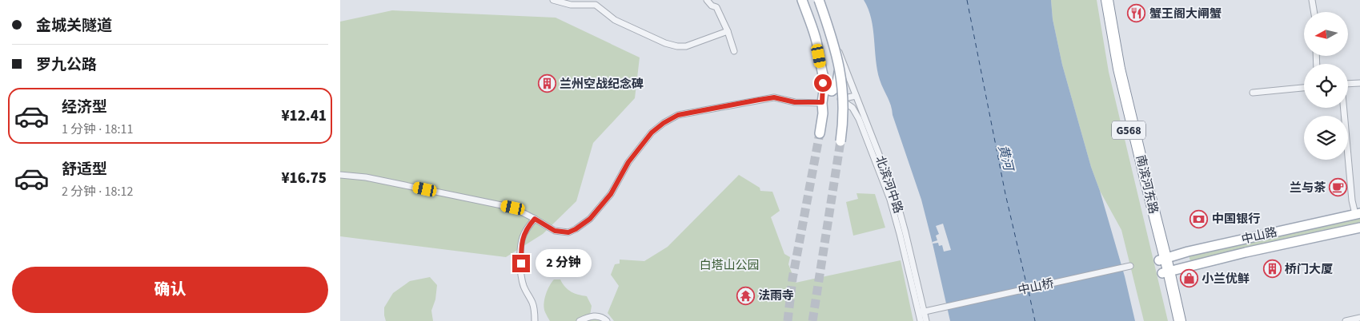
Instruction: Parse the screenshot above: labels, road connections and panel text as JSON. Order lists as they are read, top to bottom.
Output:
{
  "streets": {
    "highway": ["G568", "南滨河东路"],
    "main road": ["中山路"],
    "street": ["北滨河中路", "中山桥"]
  },
  "crossings": [
    ["北滨河中路", "中山桥"],
    ["南滨河东路", "中山路"]
  ],
  "water": ["黄河"],
  "parks": ["白塔山公园"],
  "places": {
    "restaurant": ["蟹王阁大闸蟹"],
    "building": ["兰州空战纪念碑", "桥门大厦"],
    "cafe": ["兰与茶"],
    "bank": ["中国银行"],
    "shop": ["小兰优鲜"],
    "temple": ["法雨寺"]
  },
  "north": "left",
  "page": {
    "banner": ["金城关隧道", "罗九公路"],
    "list": [
      {
        "name": "经济型",
        "note": "1 分钟 · 18:11",
        "value": "¥12.41"
      },
      {
        "name": "舒适型",
        "note": "2 分钟 · 18:12",
        "value": "¥16.75"
      }
    ],
    "bubble": "2 分钟",
    "buttons": "确认"
  }
}
